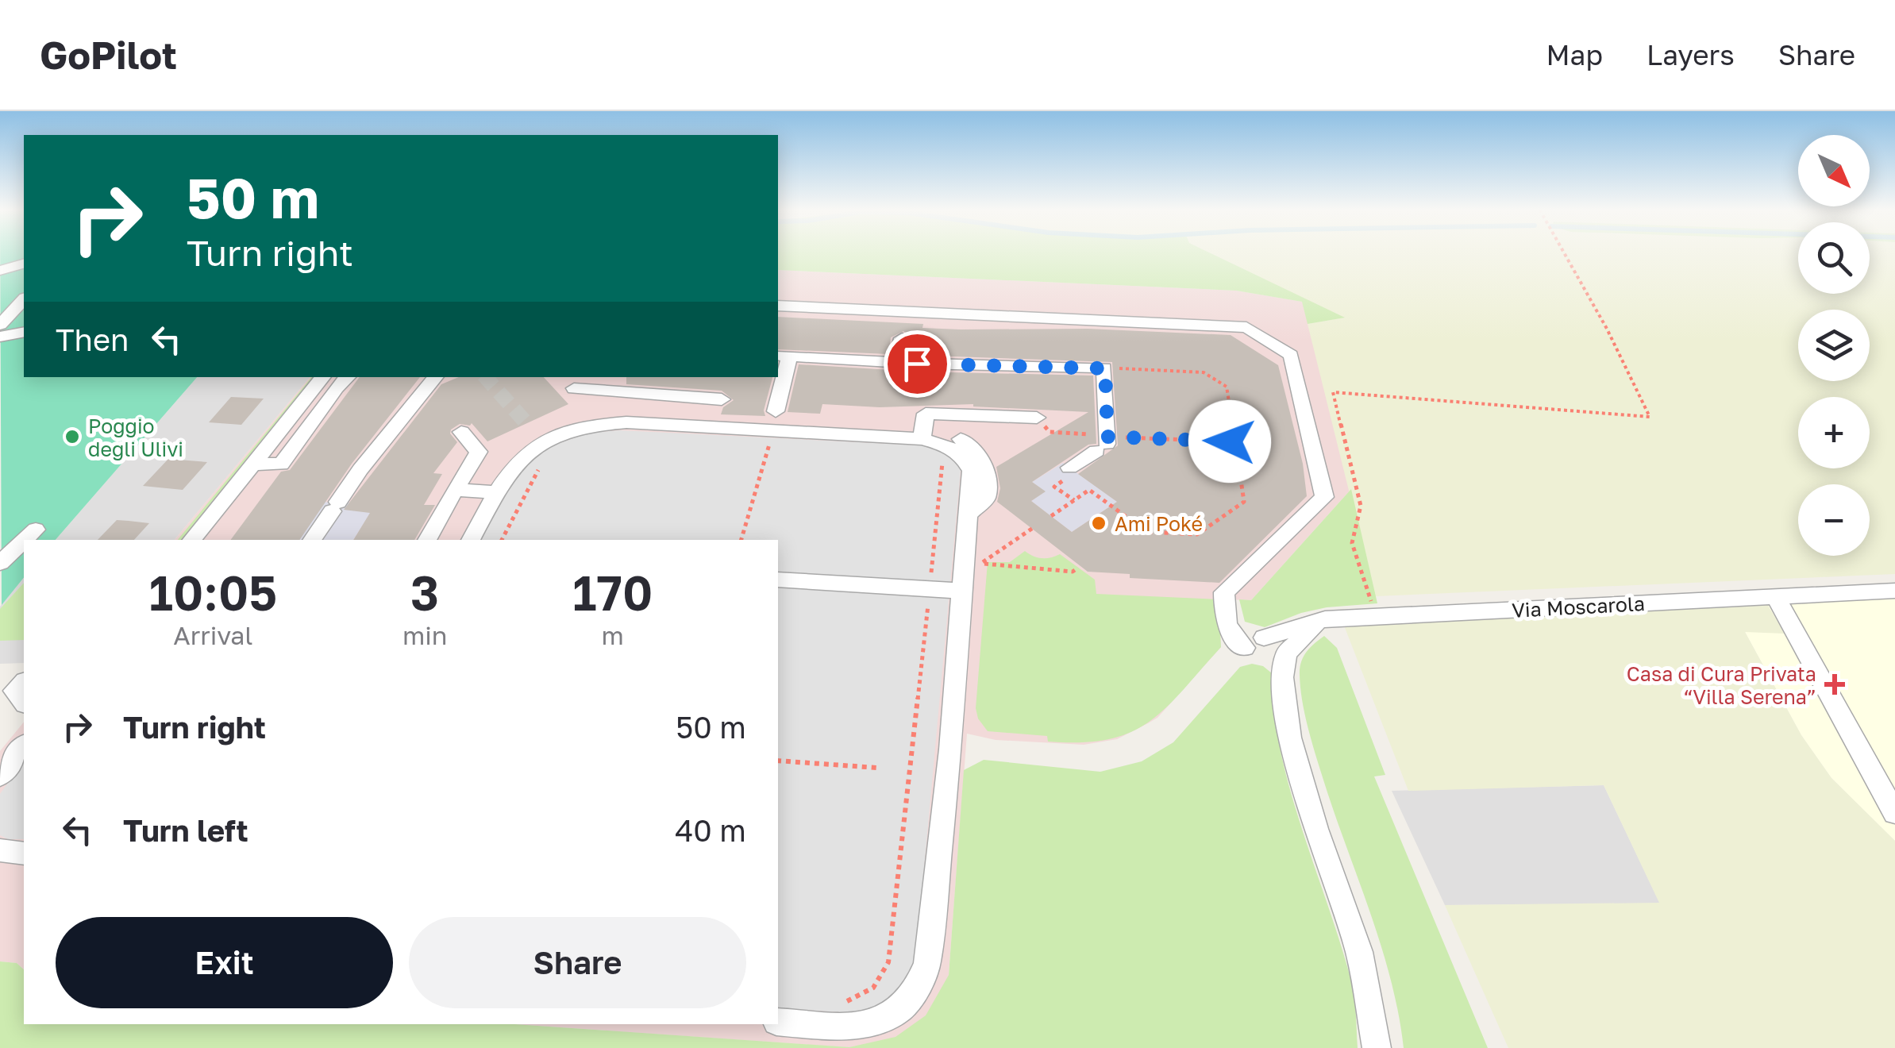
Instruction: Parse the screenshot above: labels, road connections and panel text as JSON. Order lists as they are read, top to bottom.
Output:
{
  "streets": {
    "street": ["Via Moscarola"]
  },
  "places": {
    "other": ["Poggio degli Ulivi", "Ami Poké"],
    "health": ["Casa di Cura Privata “Villa Serena”"]
  },
  "north": "bottom right",
  "page": {
    "header": "GoPilot",
    "nav": ["Map", "Layers", "Share"],
    "map_buttons": ["+", "−"],
    "turn": ["50 m", "Turn right"],
    "then": "Then",
    "eta": [
      "10:05",
      "Arrival",
      "3",
      "min",
      "170",
      "m"
    ],
    "list": [
      {
        "name": "Turn right",
        "value": "50 m"
      },
      {
        "name": "Turn left",
        "value": "40 m"
      }
    ],
    "buttons": ["Exit", "Share"]
  }
}
